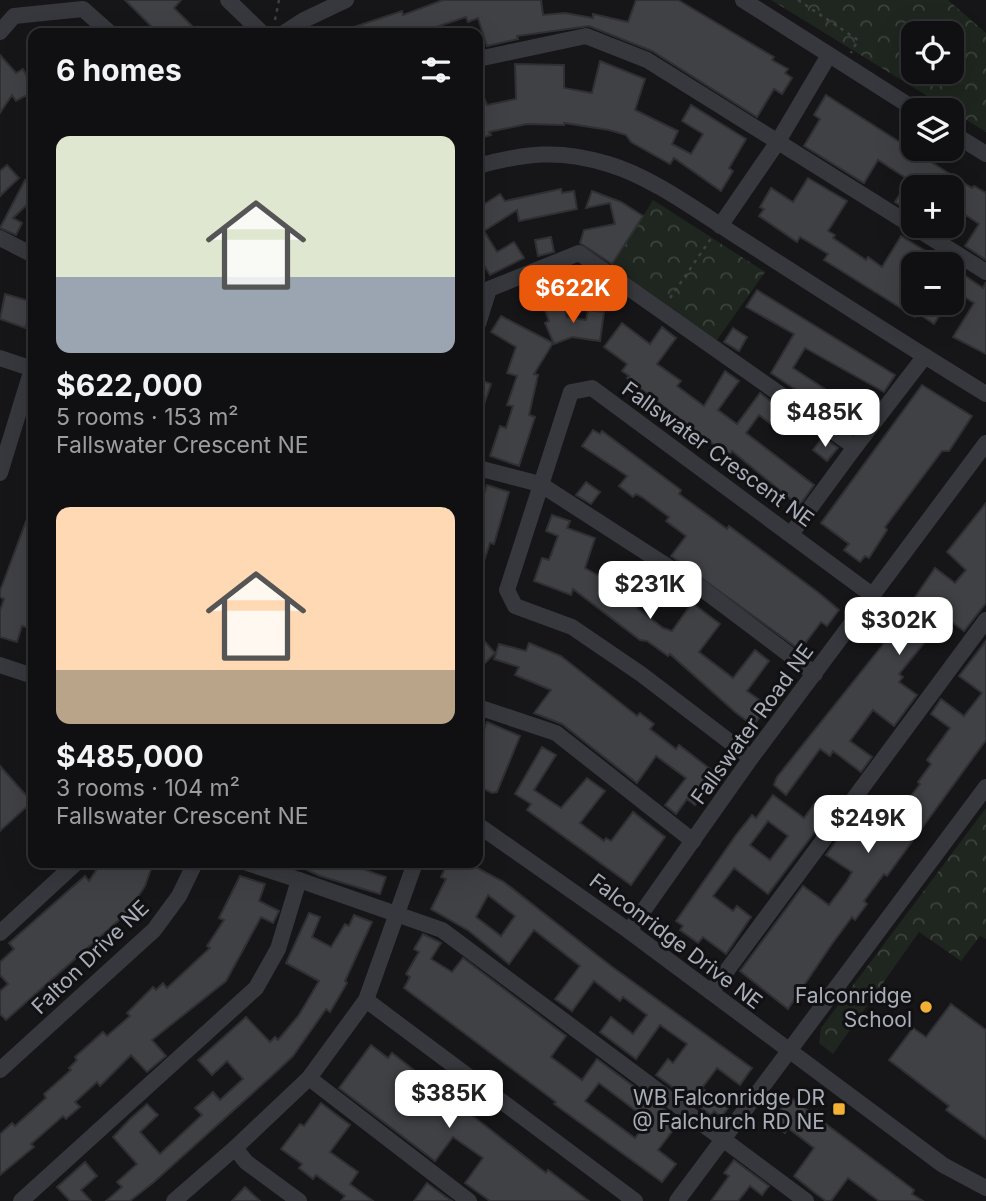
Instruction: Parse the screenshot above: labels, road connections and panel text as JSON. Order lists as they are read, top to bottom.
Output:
{
  "streets": {
    "street": [
      "Fallswater Crescent NE",
      "Fallswater Road NE",
      "Falconridge Drive NE",
      "Falton Drive NE"
    ]
  },
  "crossings": [
    ["Fallswater Crescent NE", "Fallswater Road NE"],
    ["Fallswater Road NE", "Falconridge Drive NE"]
  ],
  "places": {
    "other": ["Falconridge School"],
    "transit": ["WB Falconridge DR @ Falchurch RD NE"]
  },
  "page": {
    "map_buttons": ["+", "−"],
    "heading": "6 homes",
    "list": [
      {
        "name": "$622,000",
        "note": "5 rooms · 153 m² · Fallswater Crescent NE"
      },
      {
        "name": "$485,000",
        "note": "3 rooms · 104 m² · Fallswater Crescent NE"
      }
    ],
    "price": [
      "$622K",
      "$485K",
      "$231K",
      "$302K",
      "$249K",
      "$385K"
    ]
  }
}
